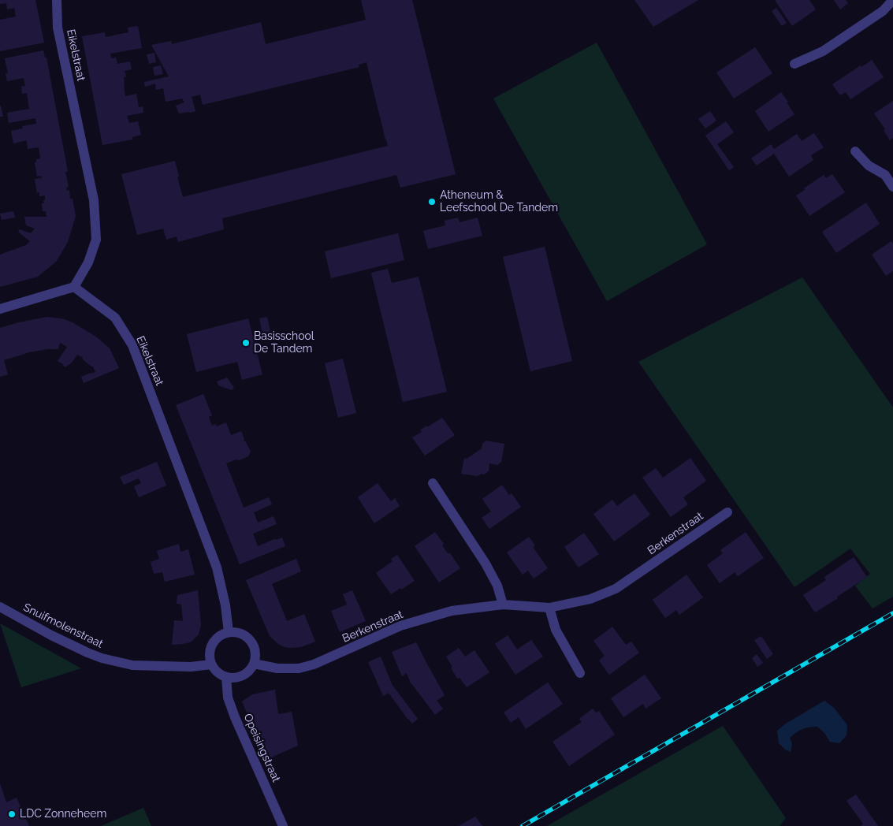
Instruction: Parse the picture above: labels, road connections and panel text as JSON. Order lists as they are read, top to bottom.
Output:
{
  "streets": {
    "street": [
      "Eikelstraat",
      "Berkenstraat",
      "Snuifmolenstraat",
      "Opeisingstraat"
    ]
  },
  "crossings": [
    ["Eikelstraat", "Berkenstraat"],
    ["Eikelstraat", "Snuifmolenstraat"],
    ["Eikelstraat", "Opeisingstraat"],
    ["Berkenstraat", "Snuifmolenstraat"],
    ["Berkenstraat", "Opeisingstraat"],
    ["Snuifmolenstraat", "Opeisingstraat"]
  ],
  "places": ["Atheneum & Leefschool De Tandem", "Basisschool De Tandem", "LDC Zonneheem"]
}
